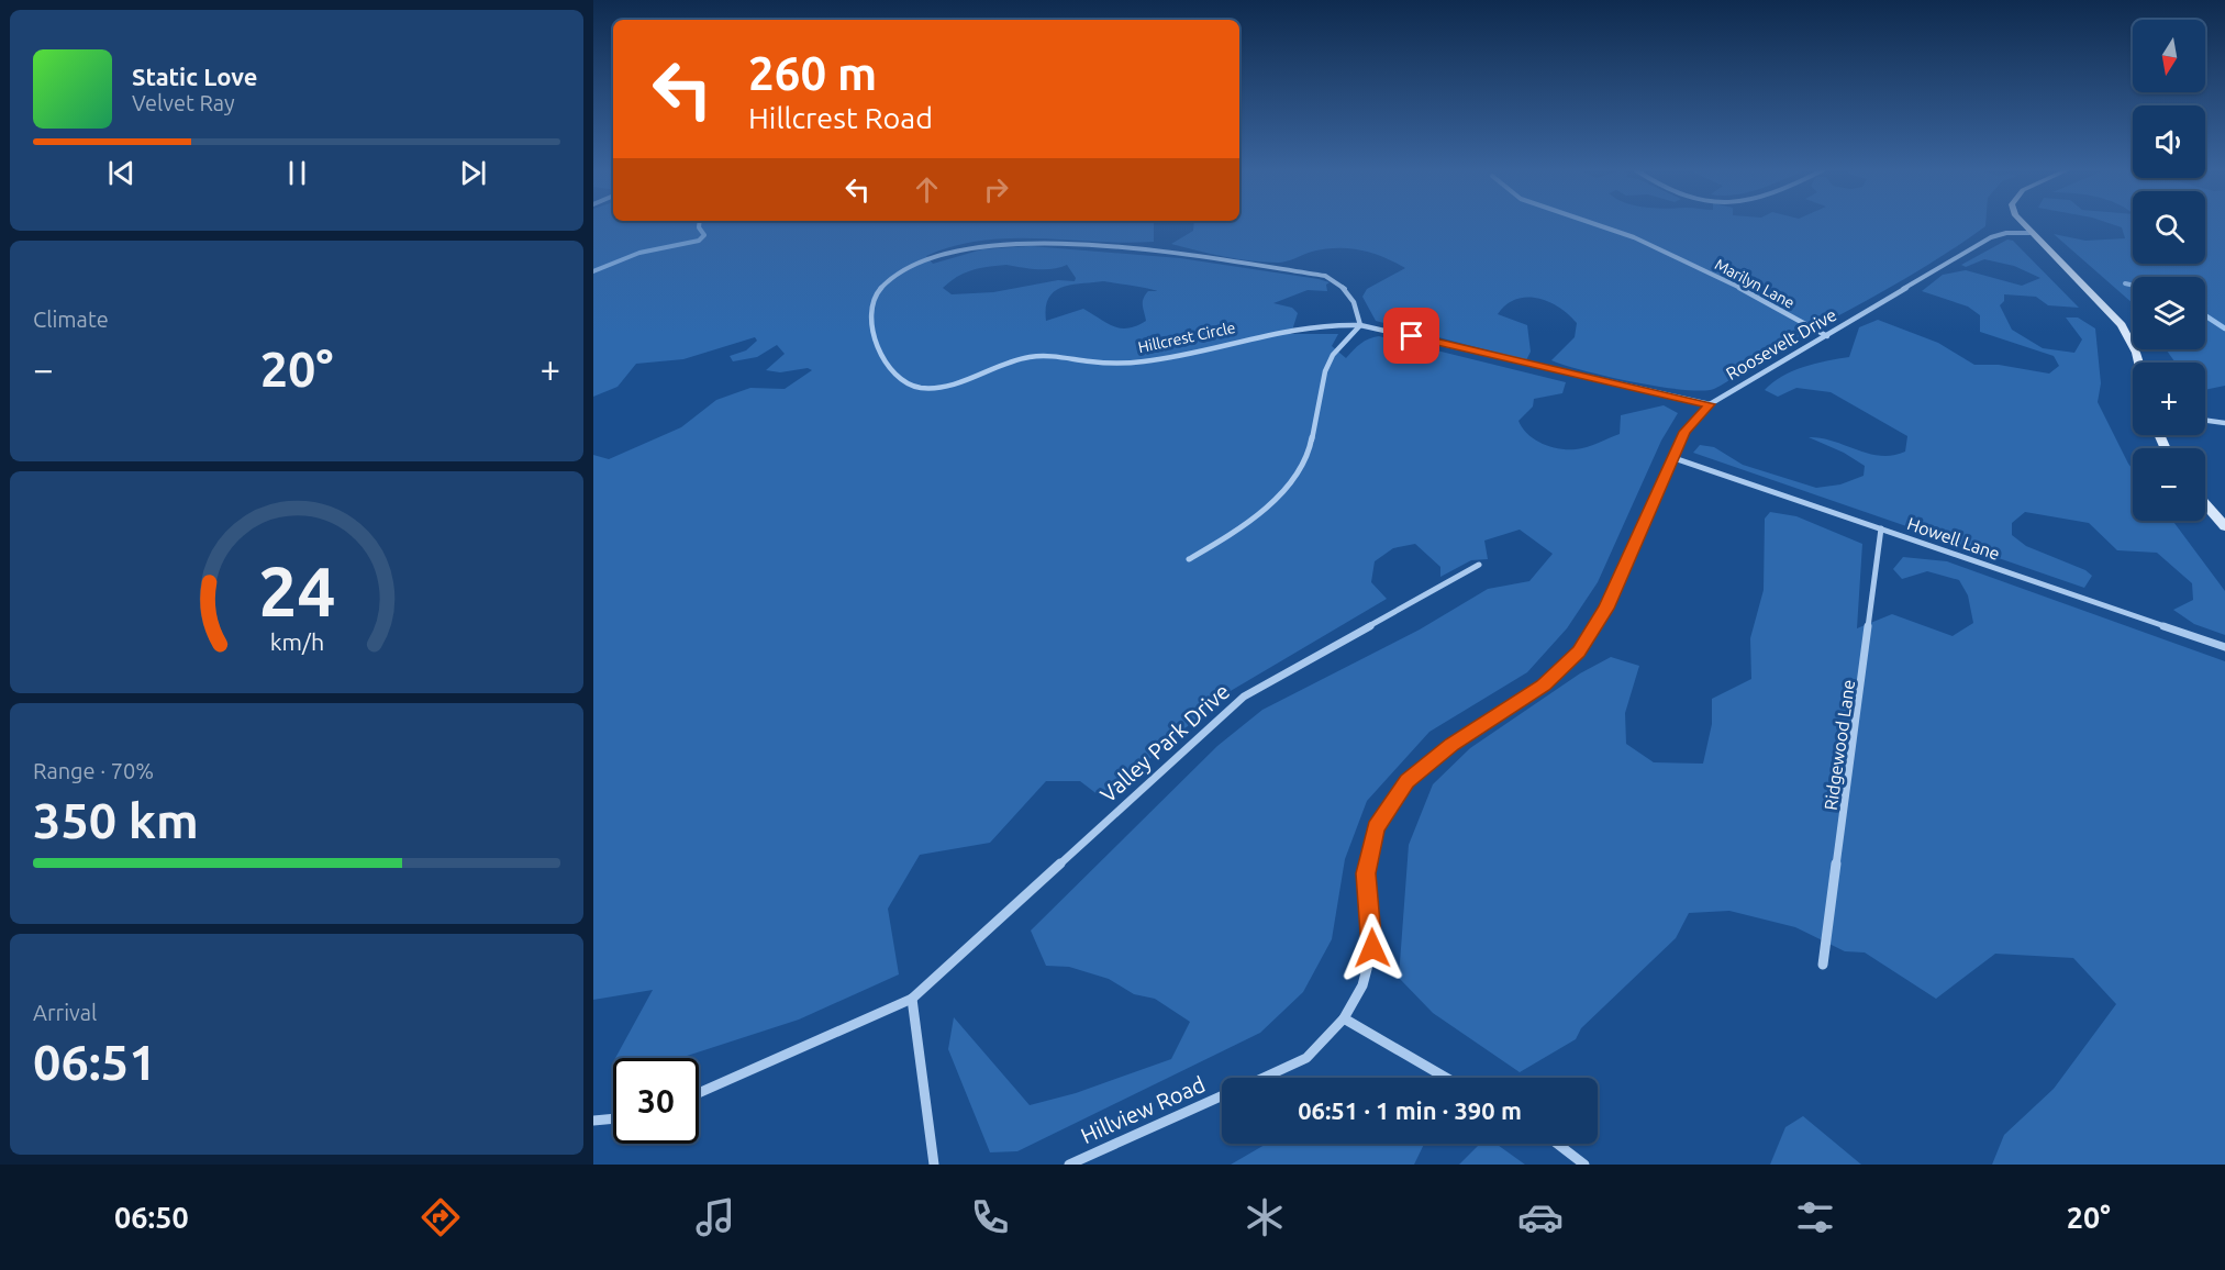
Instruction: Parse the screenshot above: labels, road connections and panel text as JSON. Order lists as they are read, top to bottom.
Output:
{
  "streets": {
    "street": [
      "Marilyn Lane",
      "Hillcrest Circle",
      "Roosevelt Drive",
      "Howell Lane",
      "Valley Park Drive",
      "Ridgewood Lane",
      "Hillview Road"
    ]
  },
  "crossings": [
    ["Marilyn Lane", "Roosevelt Drive"],
    ["Hillcrest Circle", "Roosevelt Drive"],
    ["Roosevelt Drive", "Howell Lane"],
    ["Howell Lane", "Ridgewood Lane"]
  ],
  "north": "bottom",
  "page": {
    "map_buttons": ["+", "−"],
    "turn": ["260 m", "Hillcrest Road"],
    "song": ["Static Love", "Velvet Ray"],
    "tile": [
      "Climate",
      ["Range · 70%", "350 km"],
      ["Arrival", "06:51"]
    ],
    "heat": ["−", "20°", "+"],
    "limit": "30",
    "trip": "06:51 · 1 min · 390 m",
    "tabs": ["06:50", "20°"],
    "gauge": ["24", "km/h"]
  }
}
